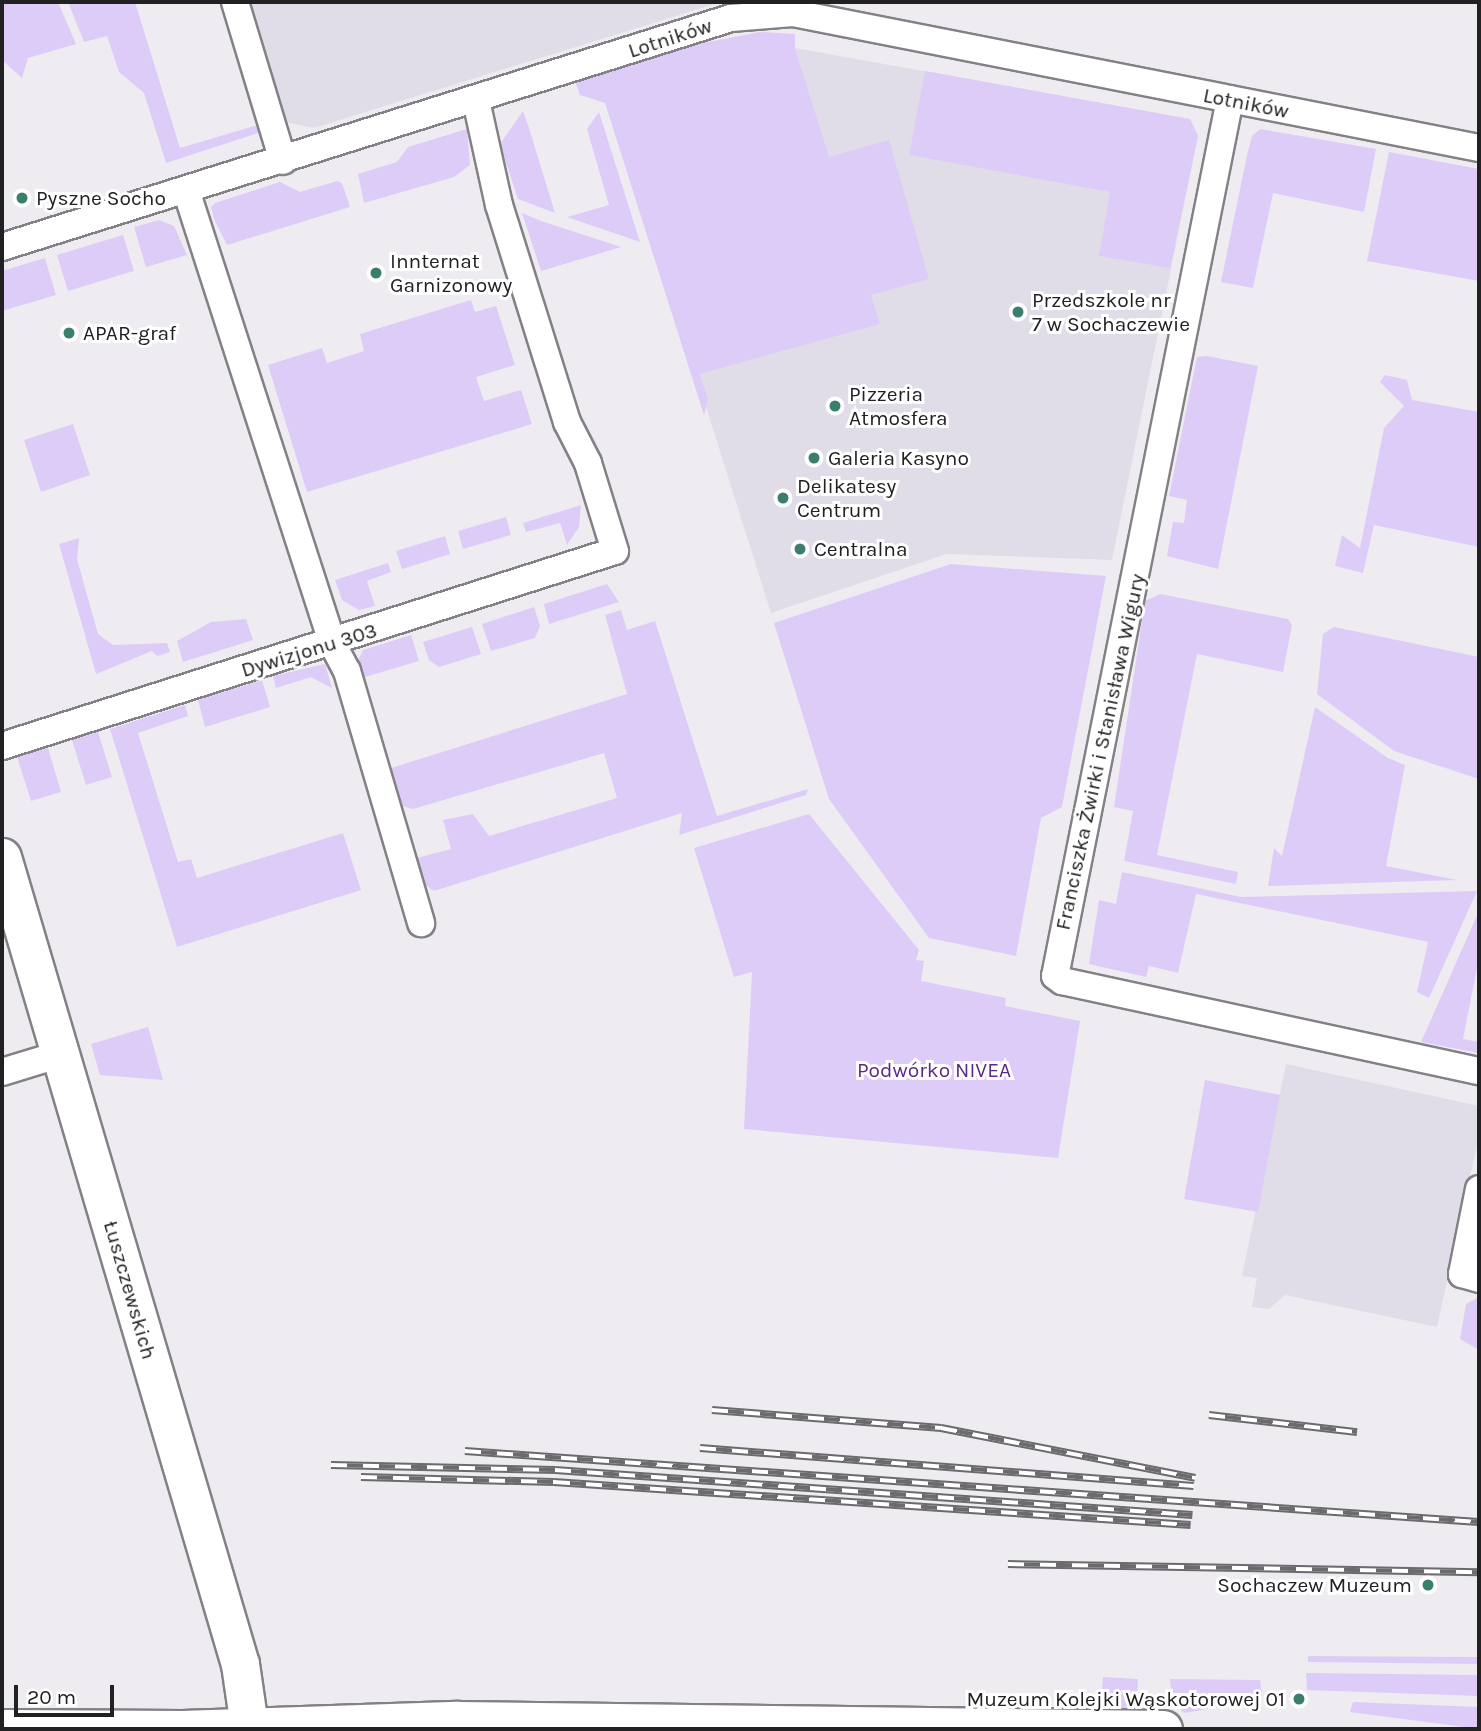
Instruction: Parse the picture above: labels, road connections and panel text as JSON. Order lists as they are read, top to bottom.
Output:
{
  "streets": {
    "street": [
      "Lotników",
      "Dywizjonu 303",
      "Franciszka Żwirki i Stanisława Wigury",
      "Łuszczewskich"
    ]
  },
  "crossings": [
    ["Lotników", "Dywizjonu 303"],
    ["Lotników", "Franciszka Żwirki i Stanisława Wigury"]
  ],
  "parks": ["Podwórko NIVEA"],
  "places": [
    "Pyszne Socho",
    "Innternat Garnizonowy",
    "Przedszkole nr 7 w Sochaczewie",
    "APAR-graf",
    "Pizzeria Atmosfera",
    "Galeria Kasyno",
    "Delikatesy Centrum",
    "Centralna",
    "Sochaczew Muzeum",
    "Muzeum Kolejki Wąskotorowej 01"
  ],
  "scale_bar": "20 m"
}
